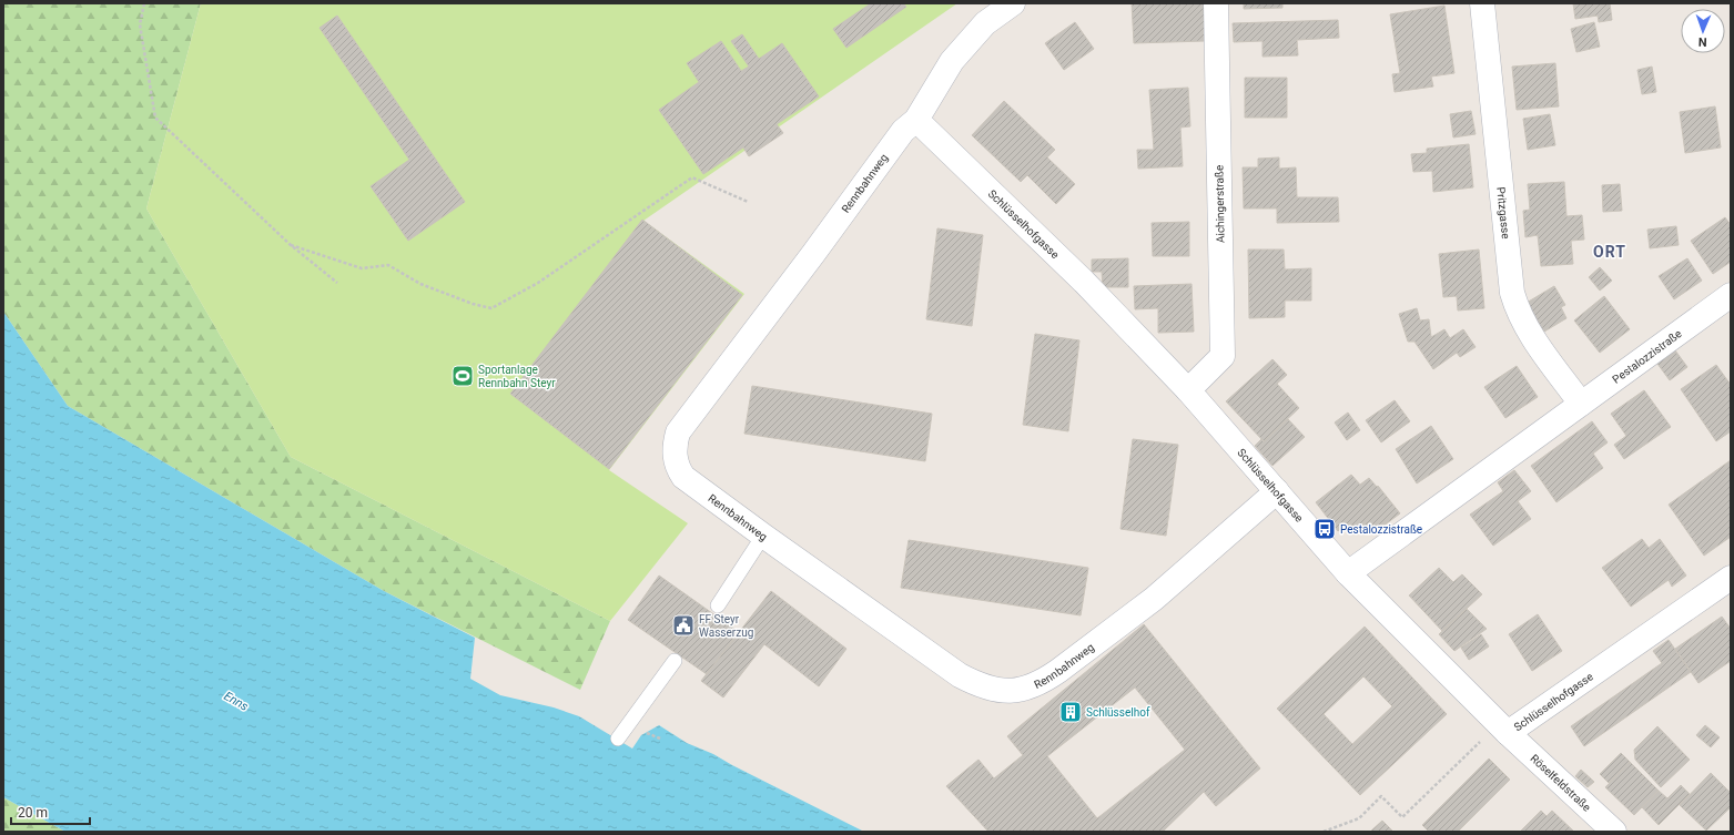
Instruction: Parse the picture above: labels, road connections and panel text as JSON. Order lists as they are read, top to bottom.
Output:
{
  "streets": {
    "street": [
      "Rennbahnweg",
      "Aichingerstraße",
      "Pritzgasse",
      "Schlüsselhofgasse",
      "Pestalozzistraße",
      "Röselfeldstraße"
    ]
  },
  "crossings": [
    ["Rennbahnweg", "Schlüsselhofgasse"],
    ["Aichingerstraße", "Schlüsselhofgasse"],
    ["Pritzgasse", "Pestalozzistraße"],
    ["Schlüsselhofgasse", "Pestalozzistraße"],
    ["Schlüsselhofgasse", "Röselfeldstraße"]
  ],
  "districts": ["ORT"],
  "water": ["Enns"],
  "places": {
    "sports": ["Sportanlage Rennbahn Steyr"],
    "bus stop": ["Pestalozzistraße"],
    "public building": ["FF Steyr Wasserzug"],
    "building": ["Schlüsselhof"]
  },
  "scale_bar": "20 m",
  "north": "bottom"
}
